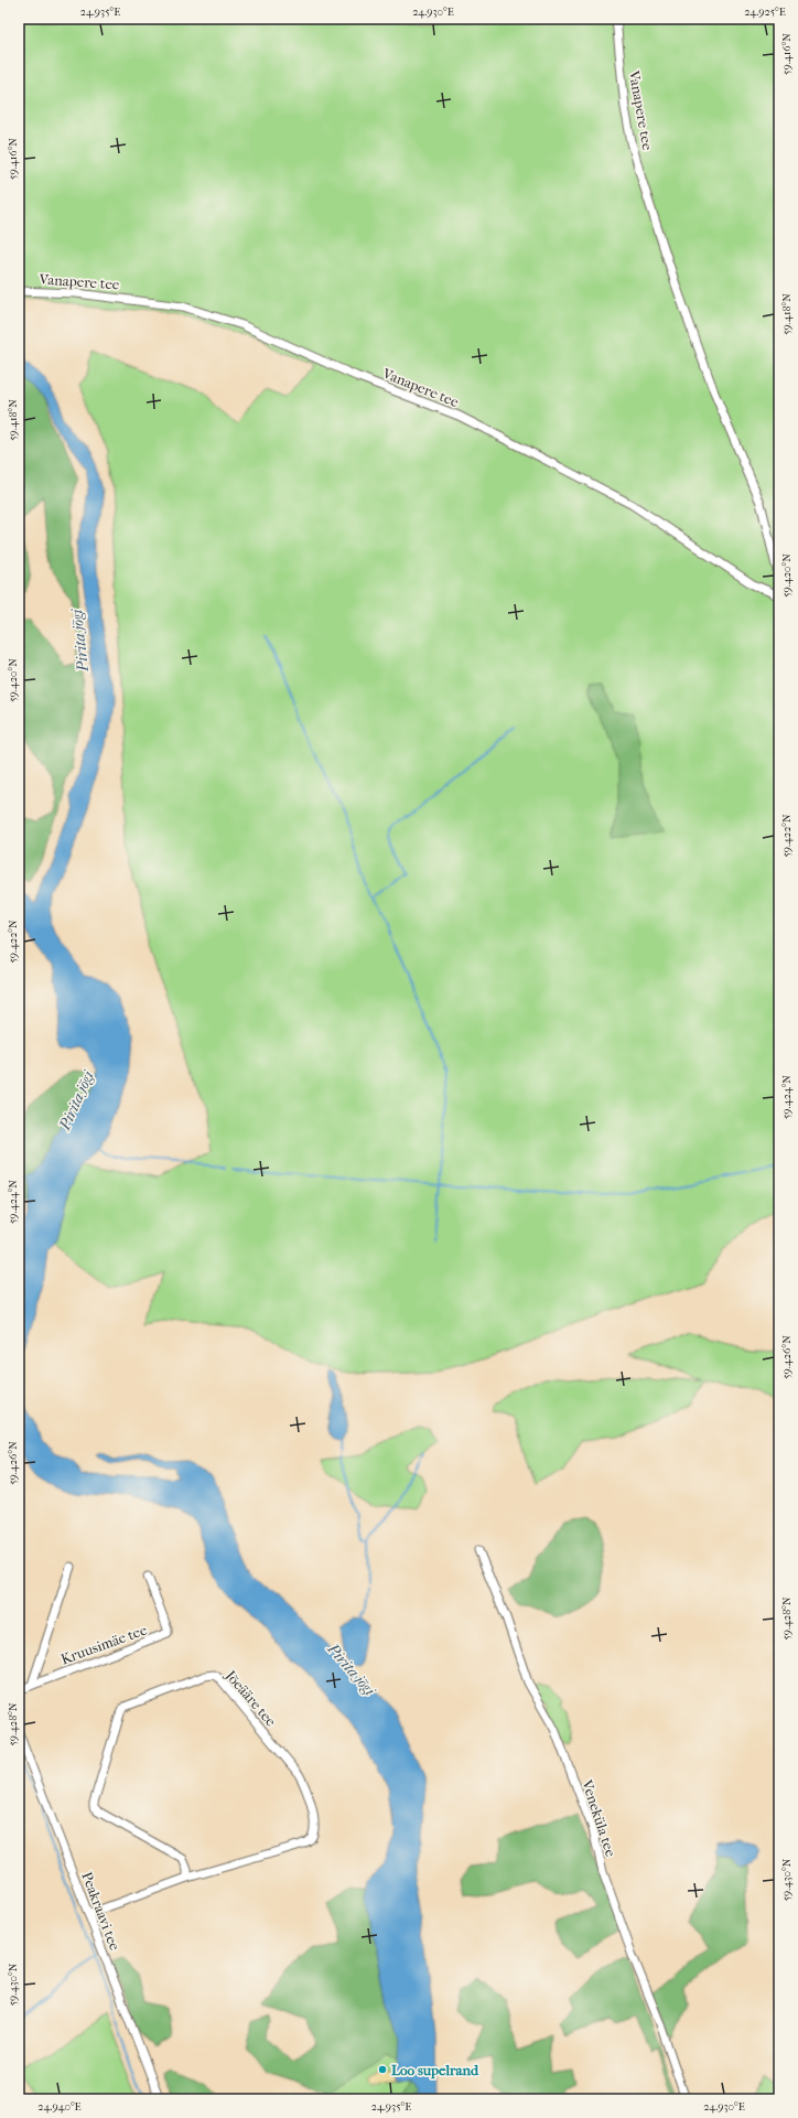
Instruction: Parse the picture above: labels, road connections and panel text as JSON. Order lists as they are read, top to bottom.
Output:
{
  "streets": {
    "street": [
      "Vanapere tee",
      "Kruusimäe tee",
      "Jõeääre tee",
      "Veneküla tee",
      "Peakraavi tee"
    ]
  },
  "crossings": [
    ["Jõeääre tee", "Peakraavi tee"]
  ],
  "water": ["Pirita jõgi"],
  "places": ["Loo supelrand"],
  "coordinates": [
    "24.935°E",
    "24.930°E",
    "24.925°E",
    "59.416°N",
    "59.418°N",
    "59.420°N",
    "59.422°N",
    "59.424°N",
    "59.426°N",
    "59.428°N",
    "59.430°N",
    "24.940°E"
  ]
}
